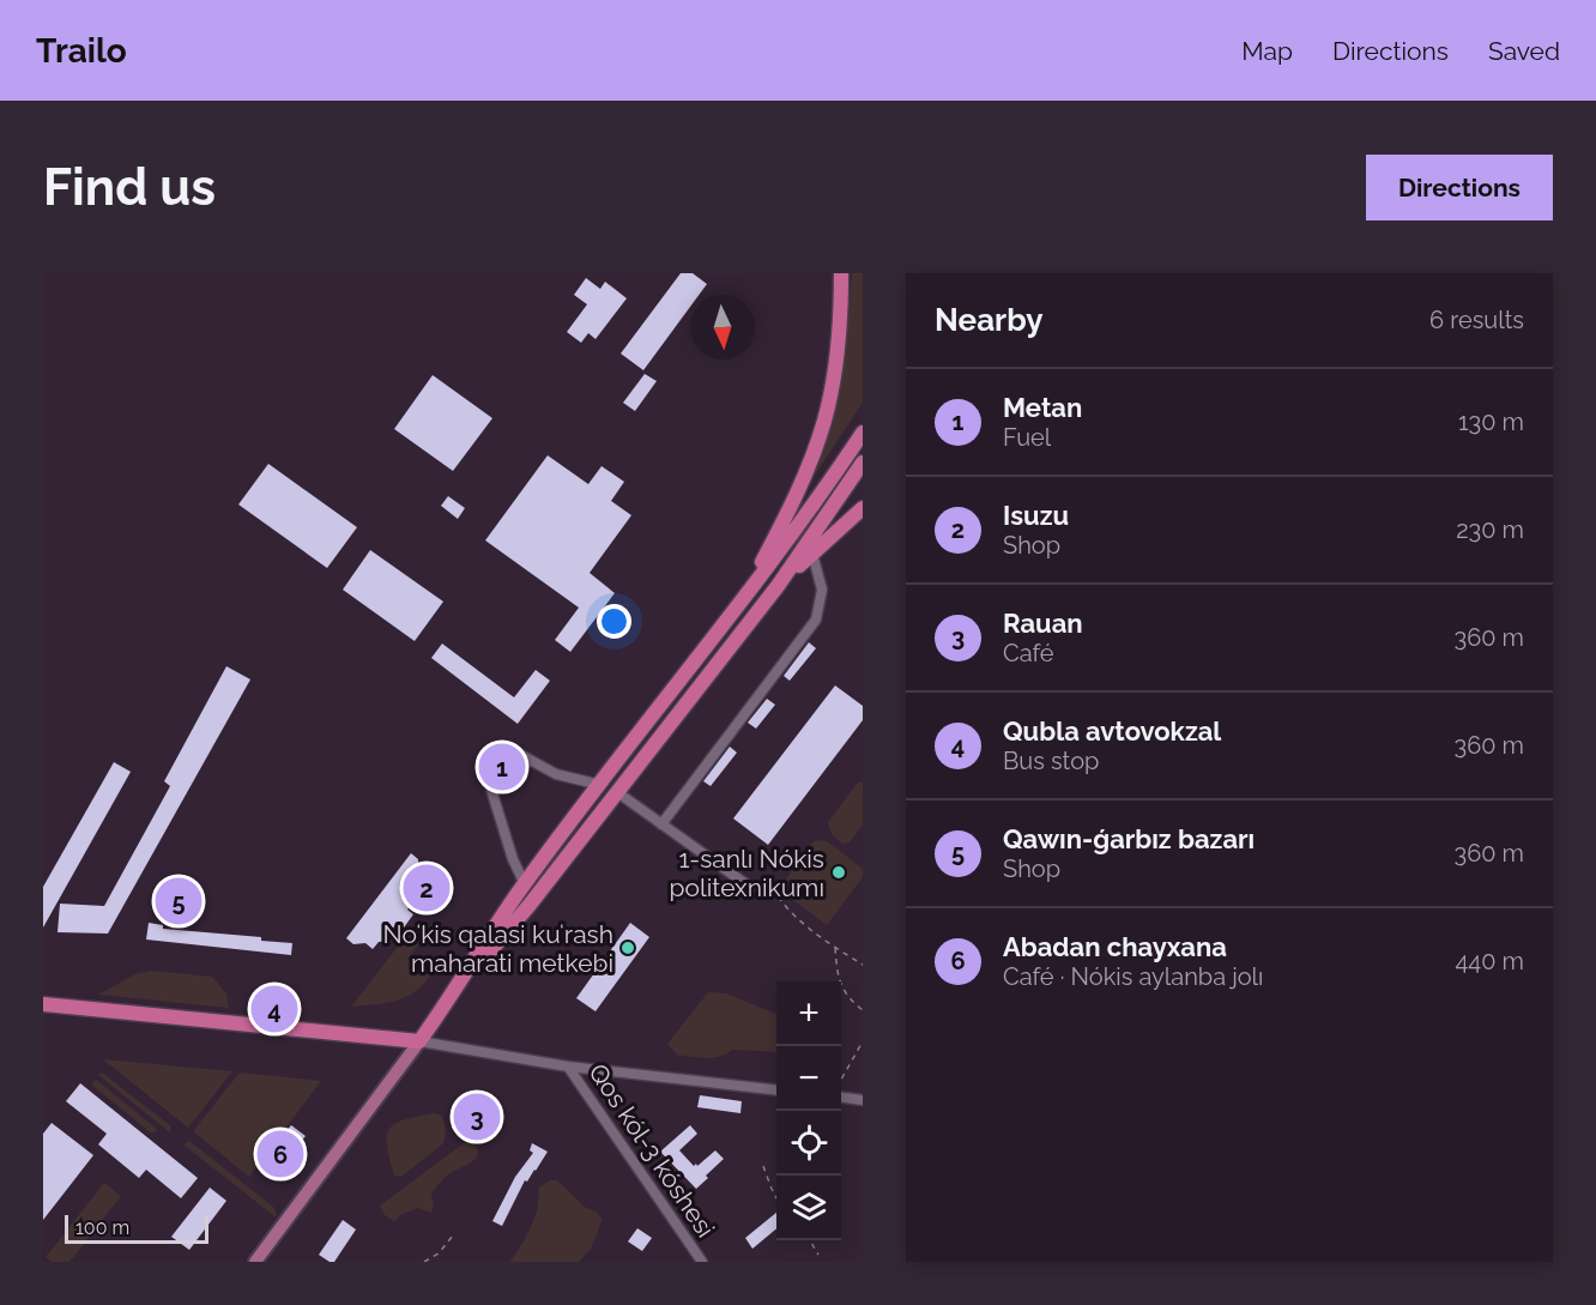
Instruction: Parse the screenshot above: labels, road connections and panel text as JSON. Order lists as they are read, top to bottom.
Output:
{
  "streets": {
    "street": ["Qos kól-3 kóshesi"]
  },
  "places": ["1-sanlı Nókis politexnikumı", "Noʻkis qalasi kuʻrash maharati metkebi"],
  "scale_bar": "100 m",
  "north": "bottom",
  "page": {
    "header": "Trailo",
    "nav": ["Map", "Directions", "Saved"],
    "buttons": "Directions",
    "title": "Find us",
    "heading": ["Nearby", "6 results"],
    "list": [
      {
        "mark": "1",
        "name": "Metan",
        "note": "Fuel",
        "value": "130 m"
      },
      {
        "mark": "2",
        "name": "Isuzu",
        "note": "Shop",
        "value": "230 m"
      },
      {
        "mark": "3",
        "name": "Rauan",
        "note": "Café",
        "value": "360 m"
      },
      {
        "mark": "4",
        "name": "Qubla avtovokzal",
        "note": "Bus stop",
        "value": "360 m"
      },
      {
        "mark": "5",
        "name": "Qawın-ǵarbız bazarı",
        "note": "Shop",
        "value": "360 m"
      },
      {
        "mark": "6",
        "name": "Abadan chayxana",
        "note": "Café · Nókis aylanba jolı",
        "value": "440 m"
      }
    ],
    "pins": [
      "1",
      "2",
      "5",
      "4",
      "3",
      "6"
    ],
    "map_buttons": ["+", "−"],
    "scale": "100 m"
  }
}
